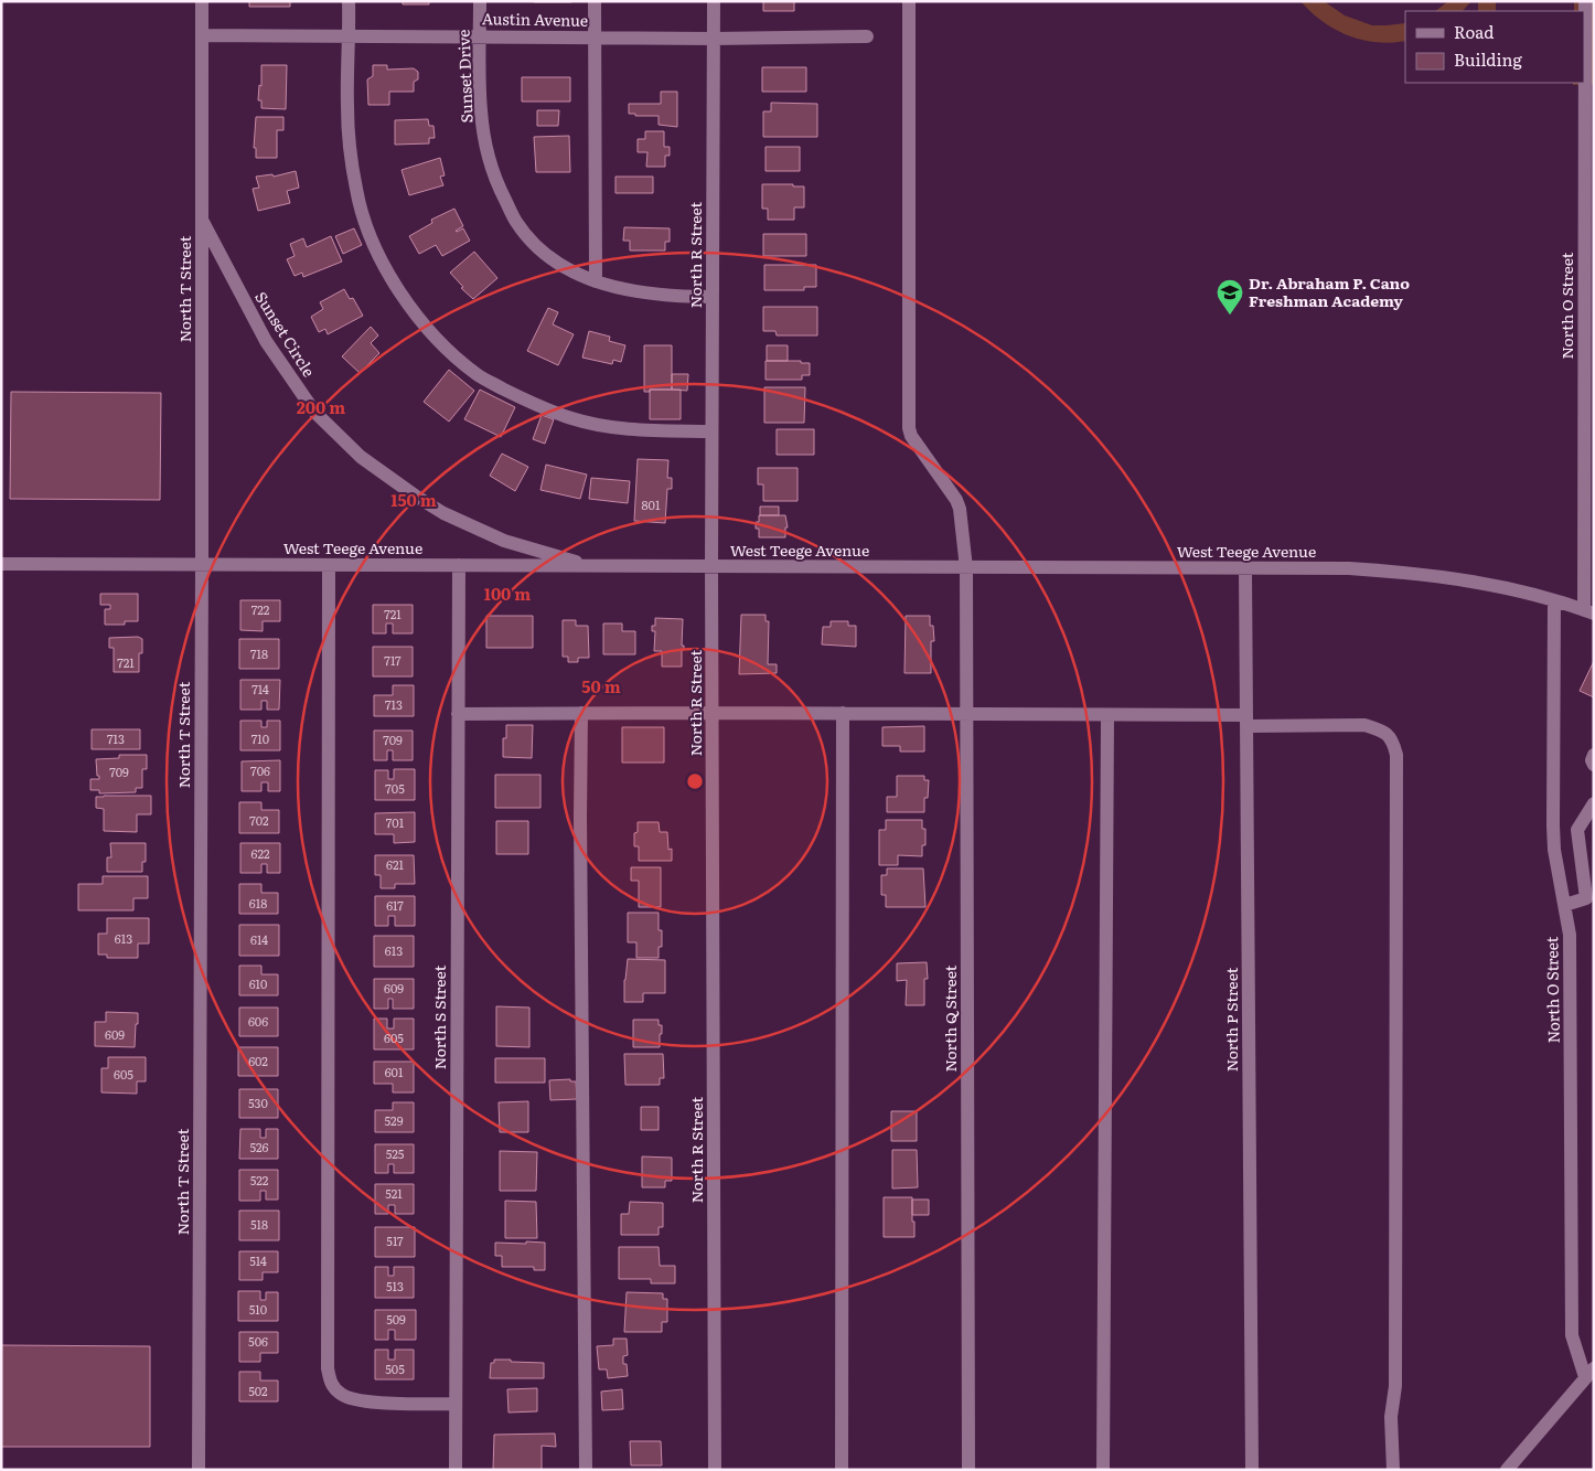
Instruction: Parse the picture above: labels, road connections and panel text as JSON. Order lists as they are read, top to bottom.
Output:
{
  "streets": {
    "street": [
      "Austin Avenue",
      "Sunset Drive",
      "North R Street",
      "North T Street",
      "North O Street",
      "Sunset Circle",
      "West Teege Avenue",
      "North S Street",
      "North Q Street",
      "North P Street"
    ]
  },
  "crossings": [
    ["Austin Avenue", "Sunset Drive"],
    ["Austin Avenue", "North R Street"],
    ["Austin Avenue", "North T Street"],
    ["Sunset Drive", "North R Street"],
    ["North R Street", "West Teege Avenue"],
    ["North T Street", "Sunset Circle"],
    ["North T Street", "West Teege Avenue"],
    ["North O Street", "West Teege Avenue"],
    ["Sunset Circle", "West Teege Avenue"],
    ["West Teege Avenue", "North S Street"],
    ["West Teege Avenue", "North Q Street"],
    ["West Teege Avenue", "North P Street"]
  ],
  "places": {
    "school or university": ["Dr. Abraham P. Cano Freshman Academy"]
  },
  "house_numbers": [
    "801",
    "722",
    "721",
    "718",
    "717",
    "721",
    "714",
    "713",
    "713",
    "710",
    "709",
    "706",
    "709",
    "705",
    "702",
    "701",
    "622",
    "621",
    "618",
    "617",
    "613",
    "614",
    "613",
    "610",
    "609",
    "606",
    "609",
    "605",
    "602",
    "601",
    "605",
    "530",
    "529",
    "526",
    "525",
    "522",
    "521",
    "518",
    "517",
    "514",
    "513",
    "510",
    "509",
    "506",
    "505",
    "502"
  ],
  "legend": ["Road", "Building"],
  "rings": [
    "200 m",
    "150 m",
    "100 m",
    "50 m"
  ]
}
